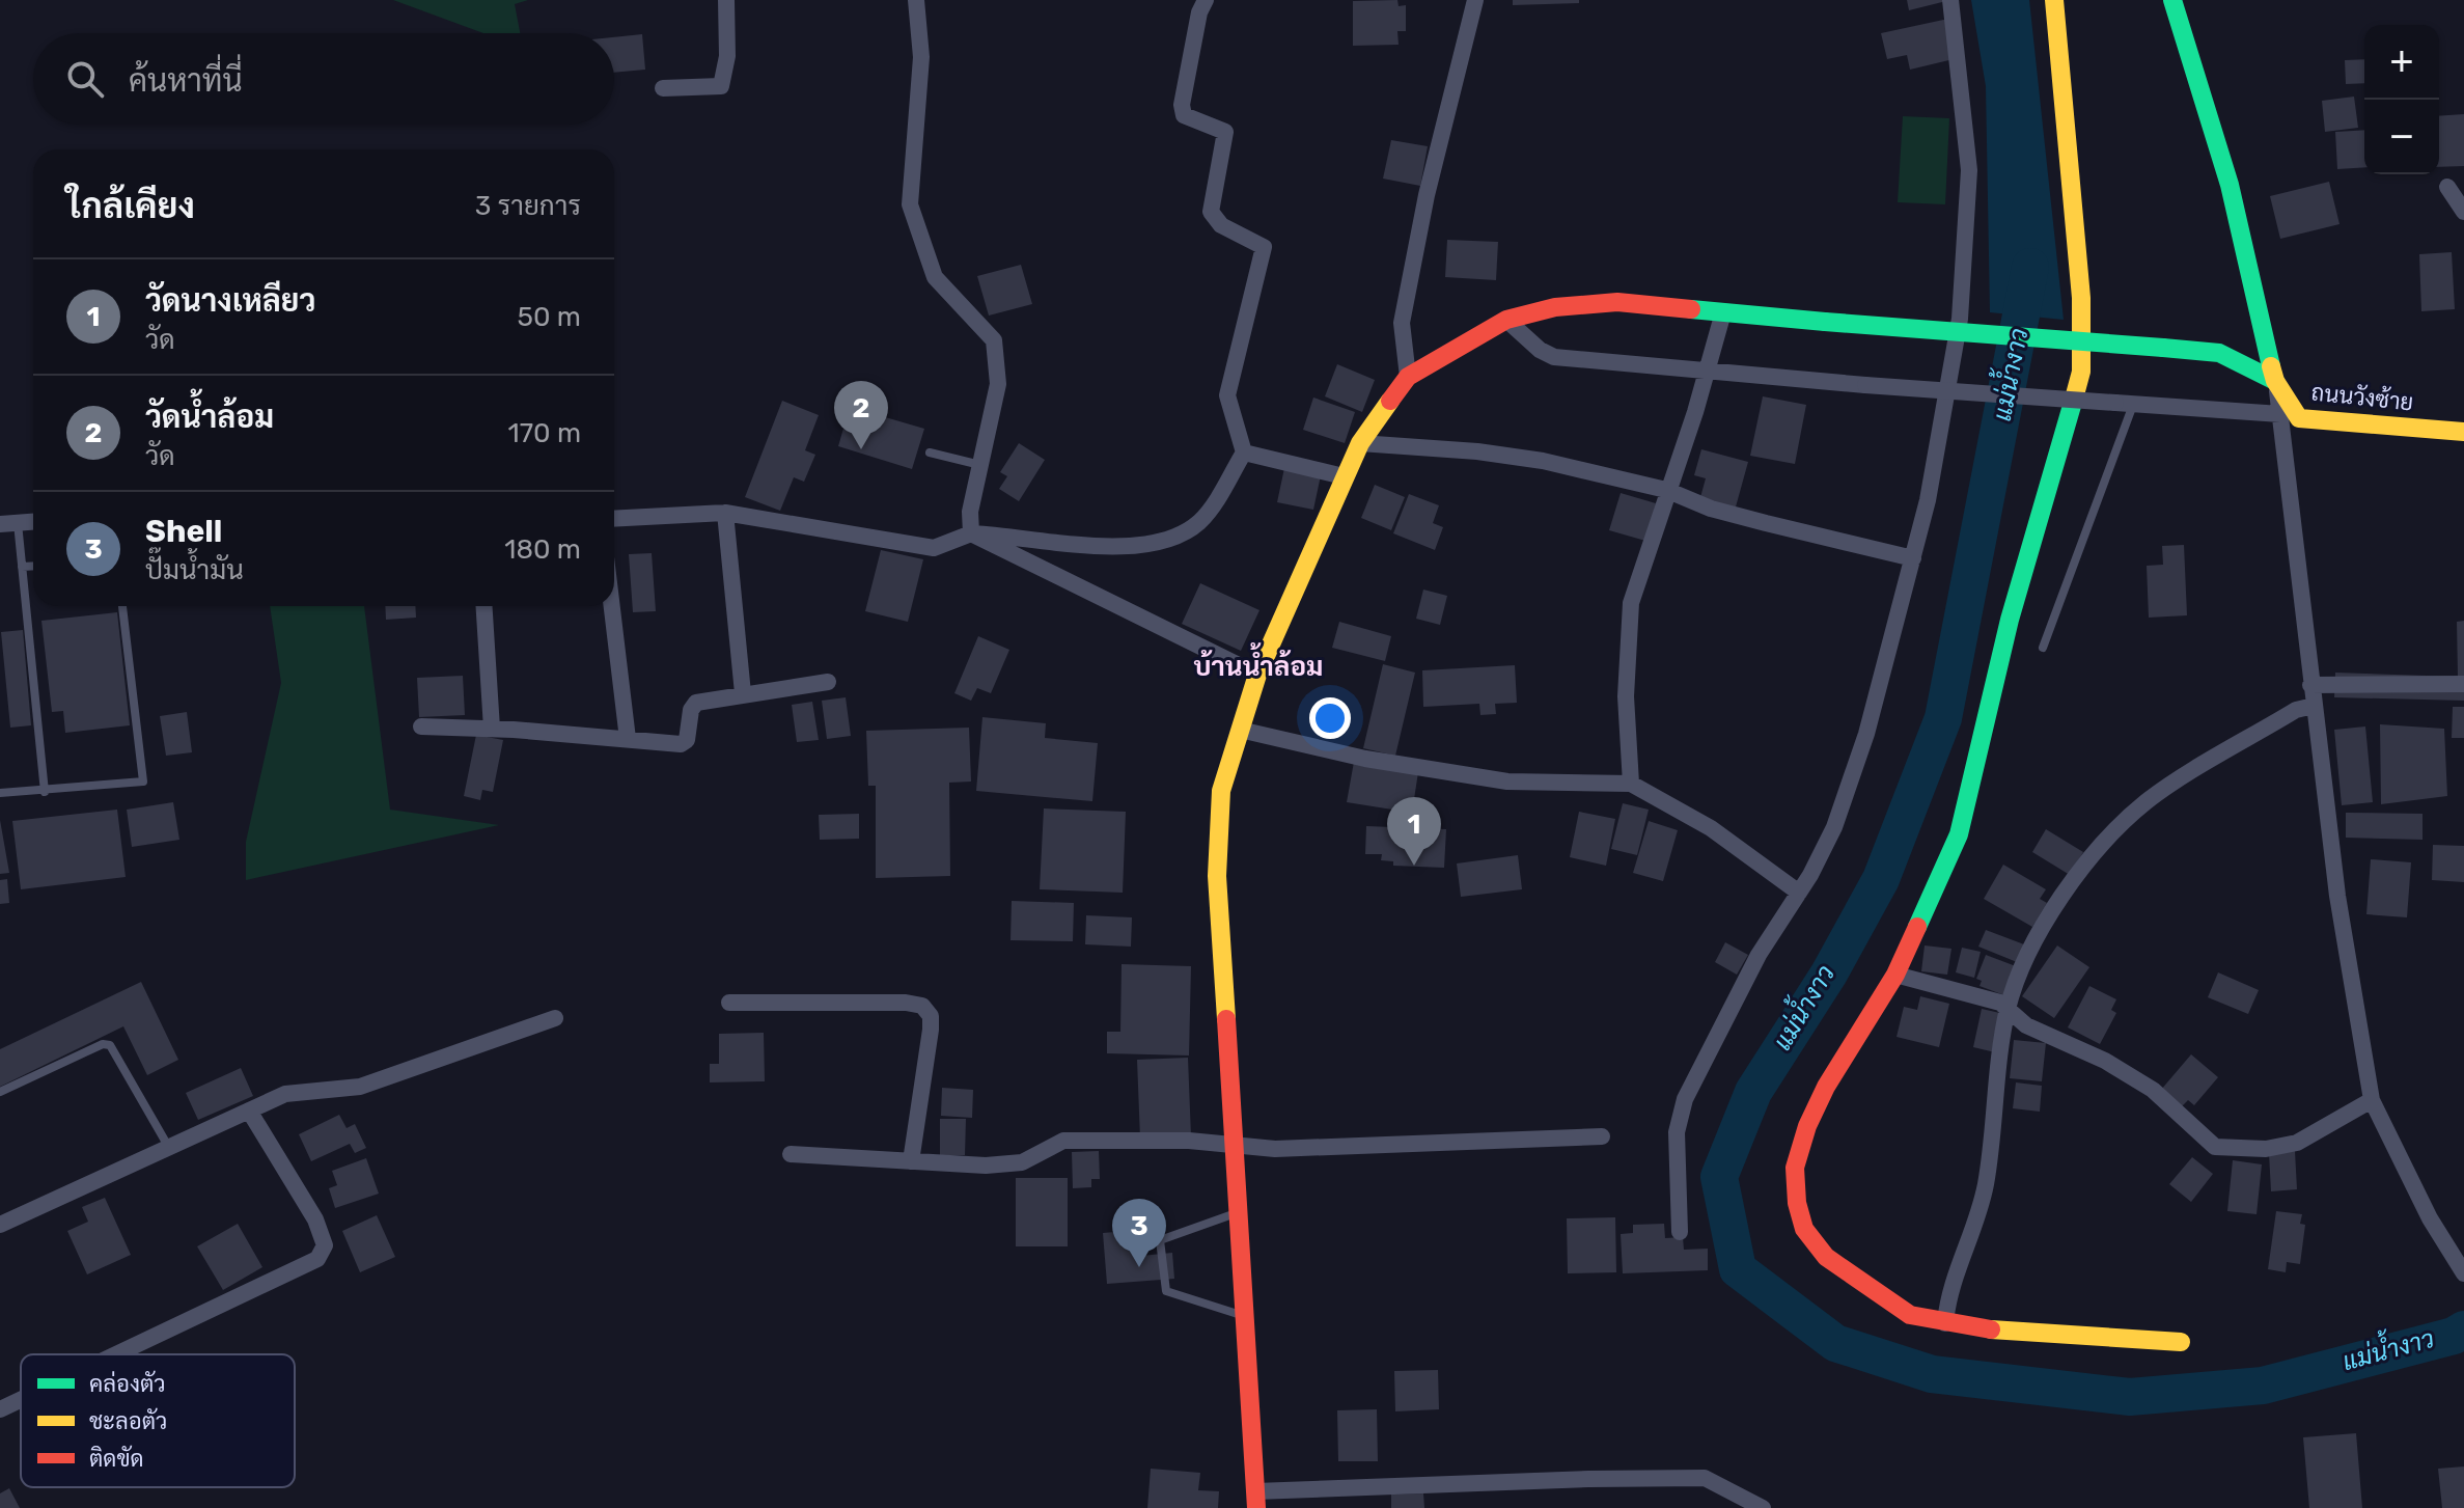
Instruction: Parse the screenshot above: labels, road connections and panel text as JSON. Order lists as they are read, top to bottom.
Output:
{
  "streets": {
    "main road": ["ถนนวังซ้าย"]
  },
  "districts": ["บ้านน้ำล้อม"],
  "water": ["แม่น้ำงาว"],
  "legend": ["คล่องตัว", "ชะลอตัว", "ติดขัด"],
  "page": {
    "map_buttons": ["+", "−"],
    "search": "ค้นหาที่นี่",
    "heading": ["ใกล้เคียง", "3 รายการ"],
    "list": [
      {
        "mark": "1",
        "name": "วัดนางเหลียว",
        "note": "วัด",
        "value": "50 m"
      },
      {
        "mark": "2",
        "name": "วัดน้ำล้อม",
        "note": "วัด",
        "value": "170 m"
      },
      {
        "mark": "3",
        "name": "Shell",
        "note": "ปั๊มน้ำมัน",
        "value": "180 m"
      }
    ],
    "pins": ["2", "1", "3"]
  }
}
